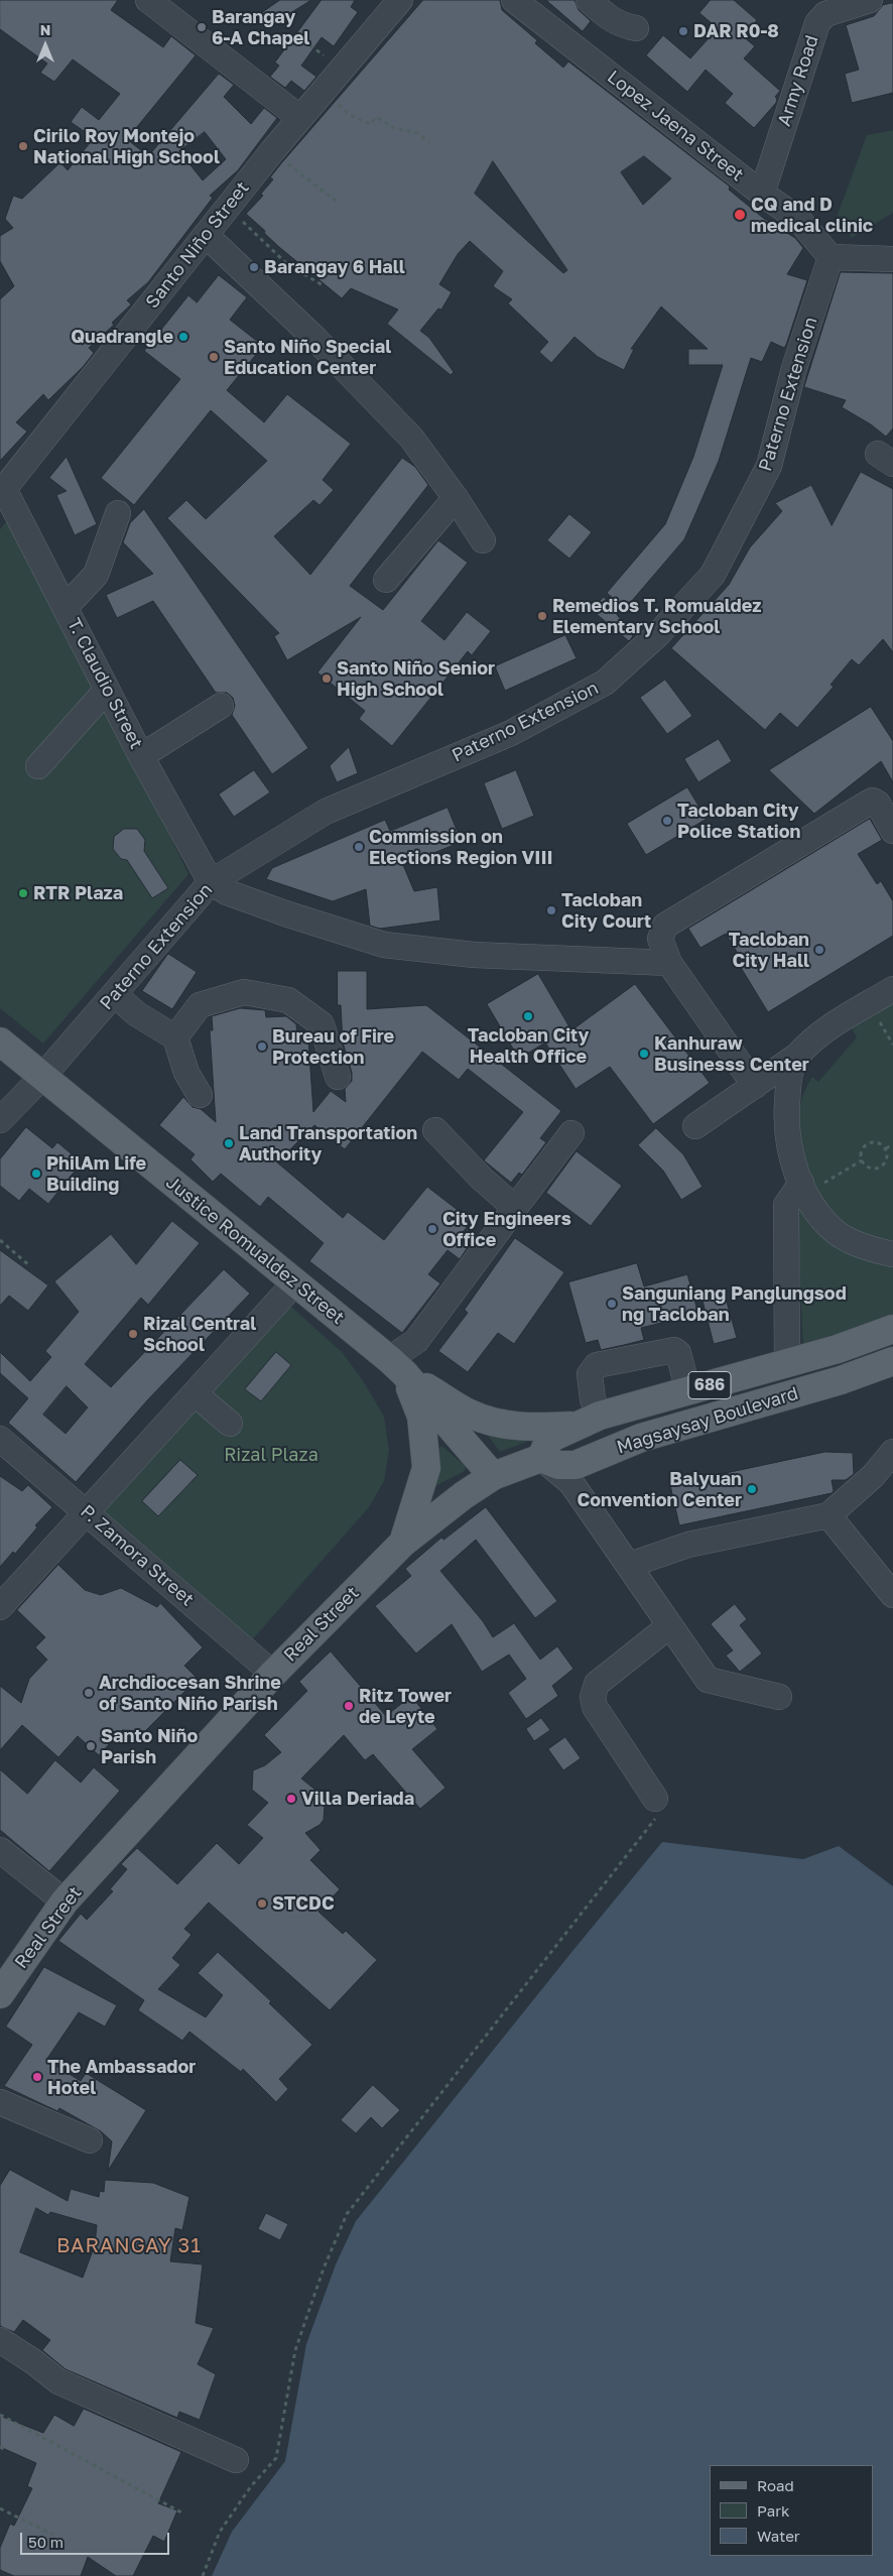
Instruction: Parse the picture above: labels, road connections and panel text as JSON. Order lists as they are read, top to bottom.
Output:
{
  "streets": {
    "main road": [
      "Justice Romualdez Street",
      "686",
      "Magsaysay Boulevard",
      "Real Street"
    ],
    "street": [
      "Army Road",
      "Lopez Jaena Street",
      "Santo Niño Street",
      "Paterno Extension",
      "T. Claudio Street",
      "P. Zamora Street"
    ]
  },
  "crossings": [
    ["Army Road", "Lopez Jaena Street"],
    ["Lopez Jaena Street", "Paterno Extension"],
    ["Santo Niño Street", "T. Claudio Street"],
    ["Paterno Extension", "T. Claudio Street"],
    ["Paterno Extension", "Justice Romualdez Street"],
    ["Justice Romualdez Street", "Real Street"],
    ["Magsaysay Boulevard", "Real Street"],
    ["P. Zamora Street", "Real Street"]
  ],
  "districts": ["BARANGAY 31"],
  "parks": ["Rizal Plaza"],
  "places": [
    "Barangay 6-A Chapel",
    "DAR R0-8",
    "Cirilo Roy Montejo National High School",
    "CQ and D medical clinic",
    "Barangay 6 Hall",
    "Quadrangle",
    "Santo Niño Special Education Center",
    "Remedios T. Romualdez Elementary School",
    "Santo Niño Senior High School",
    "Tacloban City Police Station",
    "Commission on Elections Region VIII",
    "RTR Plaza",
    "Tacloban City Court",
    "Tacloban City Hall",
    "Tacloban City Health Office",
    "Bureau of Fire Protection",
    "Kanhuraw Businesss Center",
    "Land Transportation Authority",
    "PhilAm Life Building",
    "City Engineers Office",
    "Sanguniang Panglungsod ng Tacloban",
    "Rizal Central School",
    "Balyuan Convention Center",
    "Archdiocesan Shrine of Santo Niño Parish",
    "Ritz Tower de Leyte",
    "Santo Niño Parish",
    "Villa Deriada",
    "STCDC",
    "The Ambassador Hotel"
  ],
  "legend": ["Road", "Park", "Water"],
  "scale_bar": "50 m",
  "north": "top"
}
